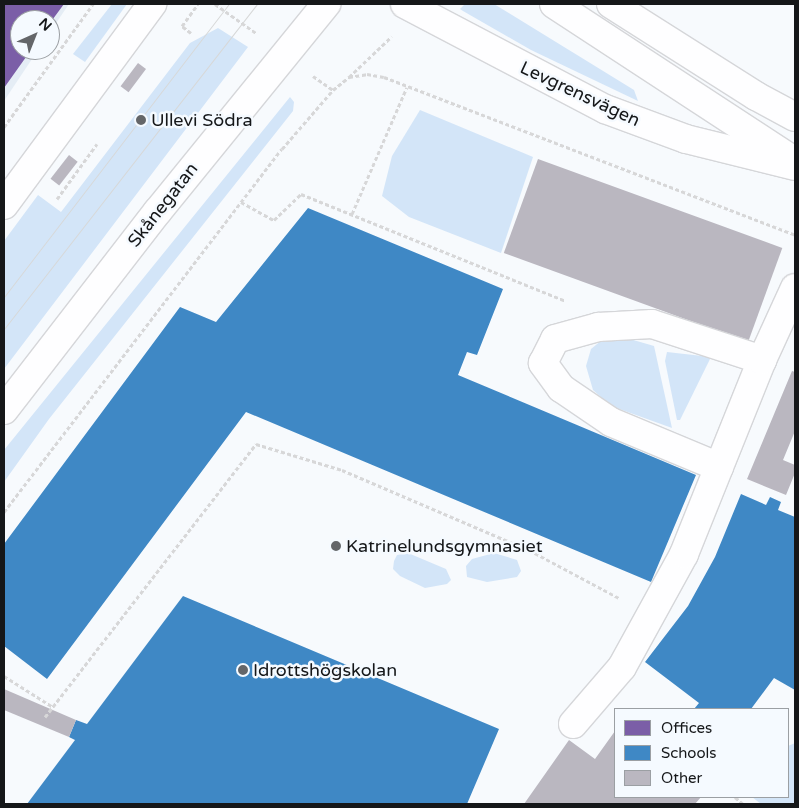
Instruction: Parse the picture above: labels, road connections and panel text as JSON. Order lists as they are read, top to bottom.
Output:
{
  "streets": {
    "street": ["Levgrensvägen", "Skånegatan"]
  },
  "places": ["Ullevi Södra", "Katrinelundsgymnasiet", "Idrottshögskolan"],
  "legend": ["Offices", "Schools", "Other"],
  "north": "top right"
}
